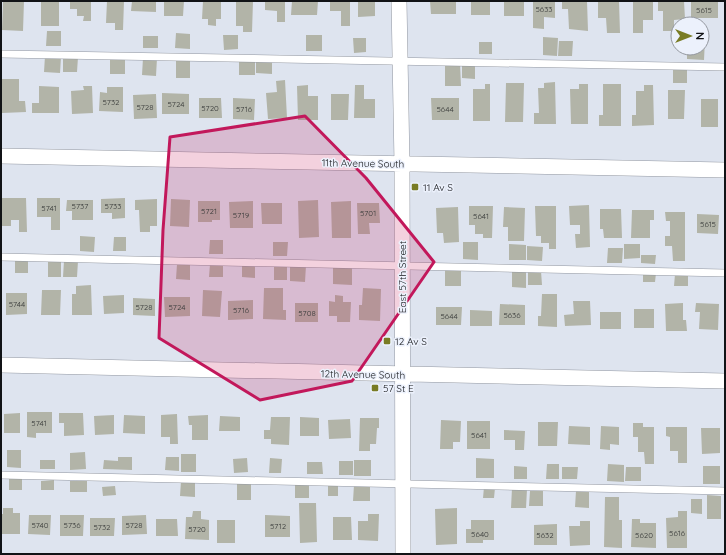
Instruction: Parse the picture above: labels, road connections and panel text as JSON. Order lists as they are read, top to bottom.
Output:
{
  "streets": {
    "street": ["11th Avenue South", "East 57th Street", "12th Avenue South"]
  },
  "crossings": [
    ["11th Avenue South", "East 57th Street"],
    ["East 57th Street", "12th Avenue South"]
  ],
  "places": {
    "transit": ["11 Av S", "12 Av S", "57 St E"]
  },
  "house_numbers": [
    "5633",
    "5615",
    "5732",
    "5724",
    "5728",
    "5720",
    "5716",
    "5644",
    "5737",
    "5733",
    "5741",
    "5721",
    "5701",
    "5719",
    "5641",
    "5615",
    "5744",
    "5728",
    "5724",
    "5716",
    "5708",
    "5636",
    "5644",
    "5741",
    "5641",
    "5740",
    "5736",
    "5728",
    "5712",
    "5732",
    "5720",
    "5616",
    "5640",
    "5632",
    "5620"
  ],
  "north": "right"
}
